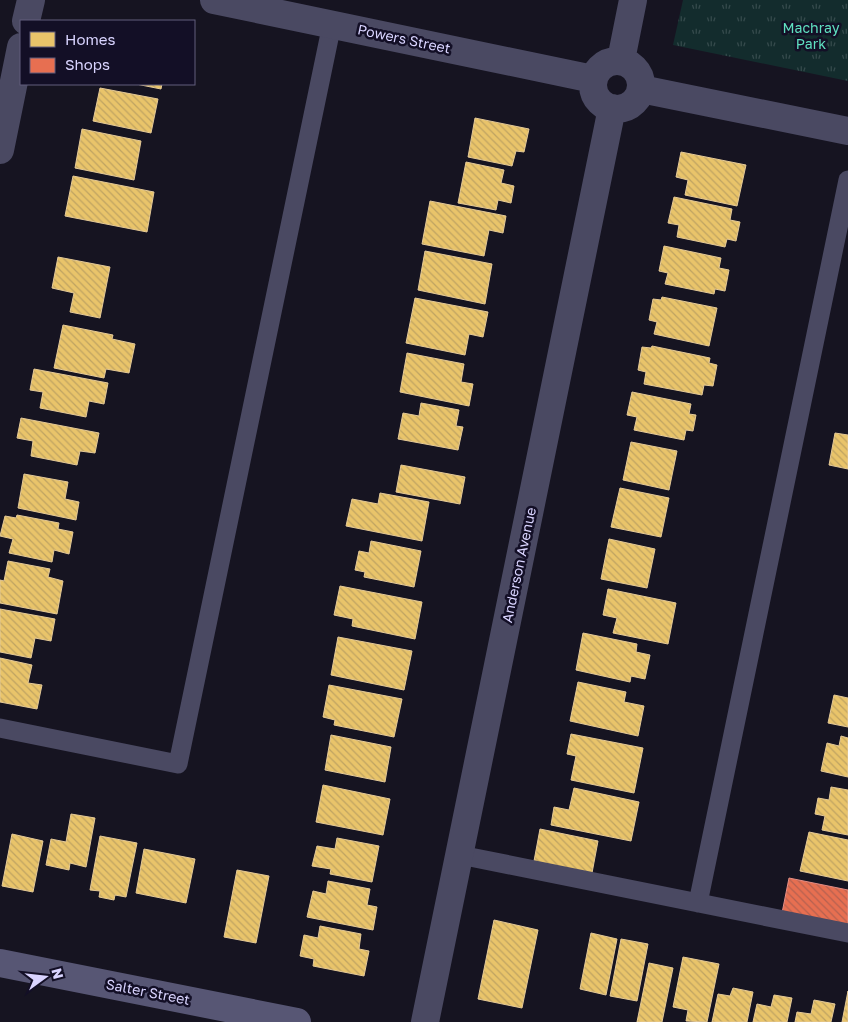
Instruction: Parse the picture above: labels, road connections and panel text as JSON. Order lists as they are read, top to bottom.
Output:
{
  "streets": {
    "main road": ["Salter Street"],
    "street": ["Powers Street", "Anderson Avenue"]
  },
  "crossings": [
    ["Powers Street", "Anderson Avenue"]
  ],
  "parks": ["Machray Park"],
  "legend": ["Homes", "Shops"],
  "north": "right"
}
